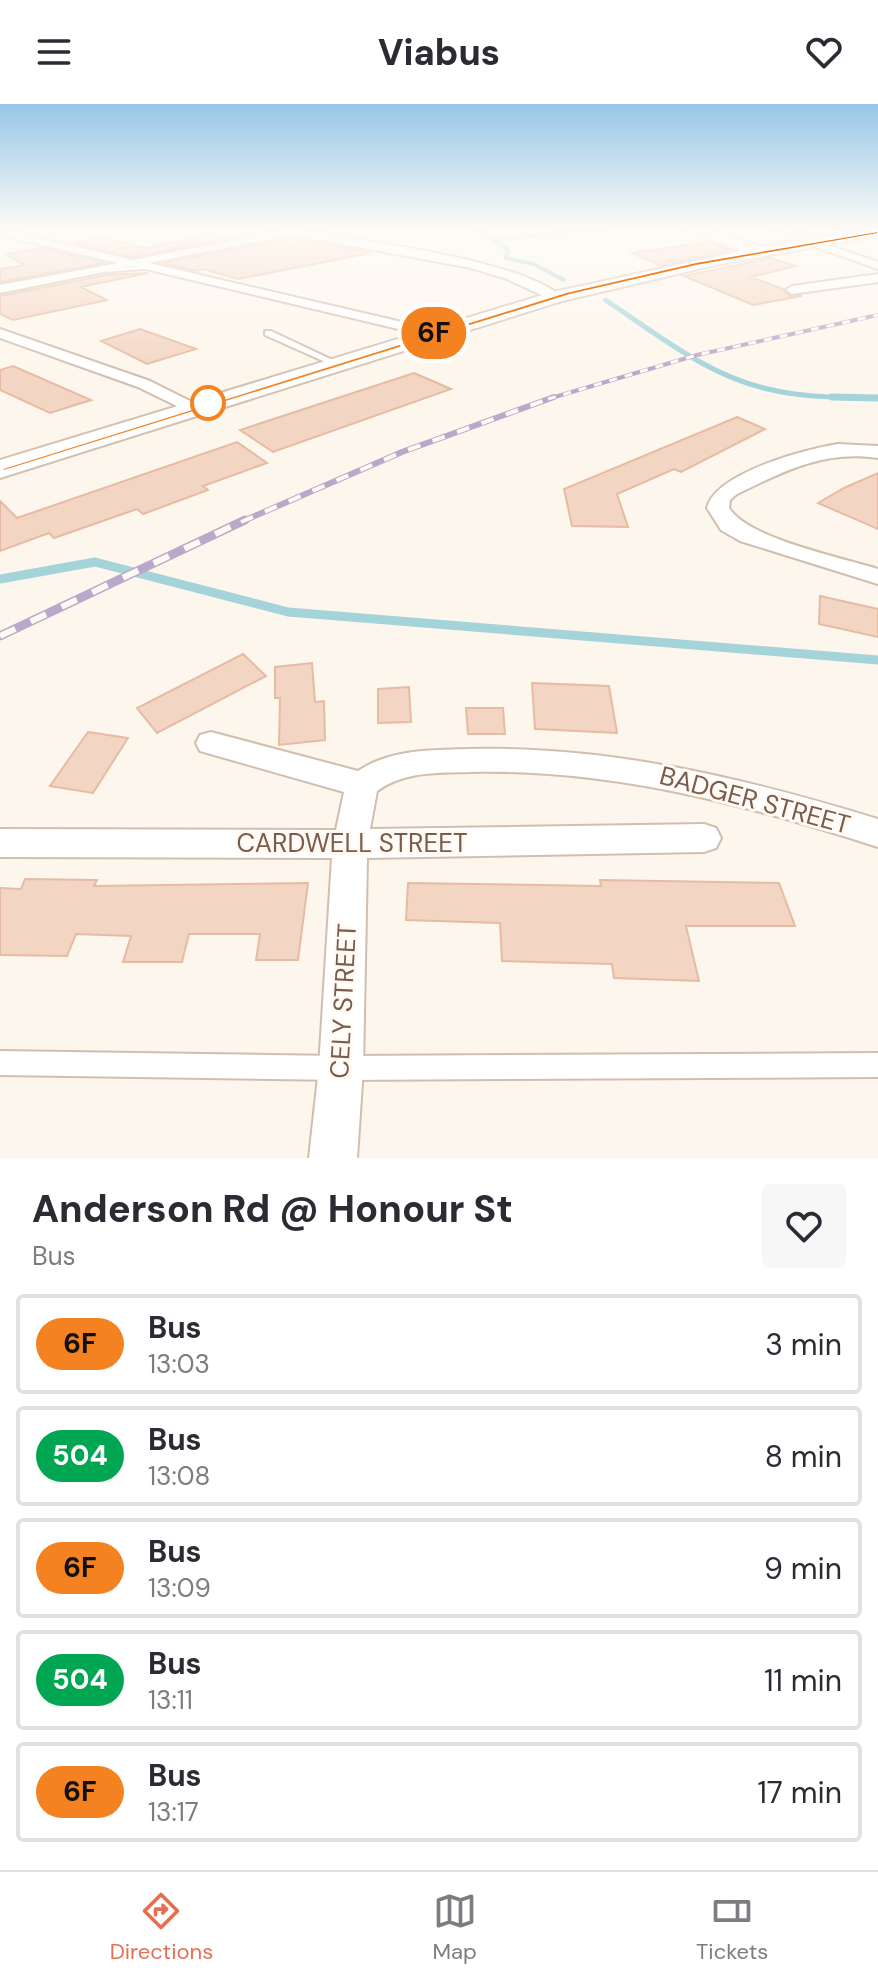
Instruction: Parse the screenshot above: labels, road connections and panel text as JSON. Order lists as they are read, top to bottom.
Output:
{
  "streets": {
    "street": ["BADGER STREET", "CARDWELL STREET", "CELY STREET"]
  },
  "crossings": [
    ["CARDWELL STREET", "CELY STREET"]
  ],
  "lines": ["bus line 6F"],
  "page": {
    "header": "Viabus",
    "on_map": "6F",
    "heading": ["Anderson Rd @ Honour St", "Bus"],
    "list": [
      {
        "mark": "6F",
        "name": "Bus",
        "note": "13:03",
        "value": "3 min"
      },
      {
        "mark": "504",
        "name": "Bus",
        "note": "13:08",
        "value": "8 min"
      },
      {
        "mark": "6F",
        "name": "Bus",
        "note": "13:09",
        "value": "9 min"
      },
      {
        "mark": "504",
        "name": "Bus",
        "note": "13:11",
        "value": "11 min"
      },
      {
        "mark": "6F",
        "name": "Bus",
        "note": "13:17",
        "value": "17 min"
      }
    ],
    "tabs": ["Directions", "Map", "Tickets"]
  }
}
